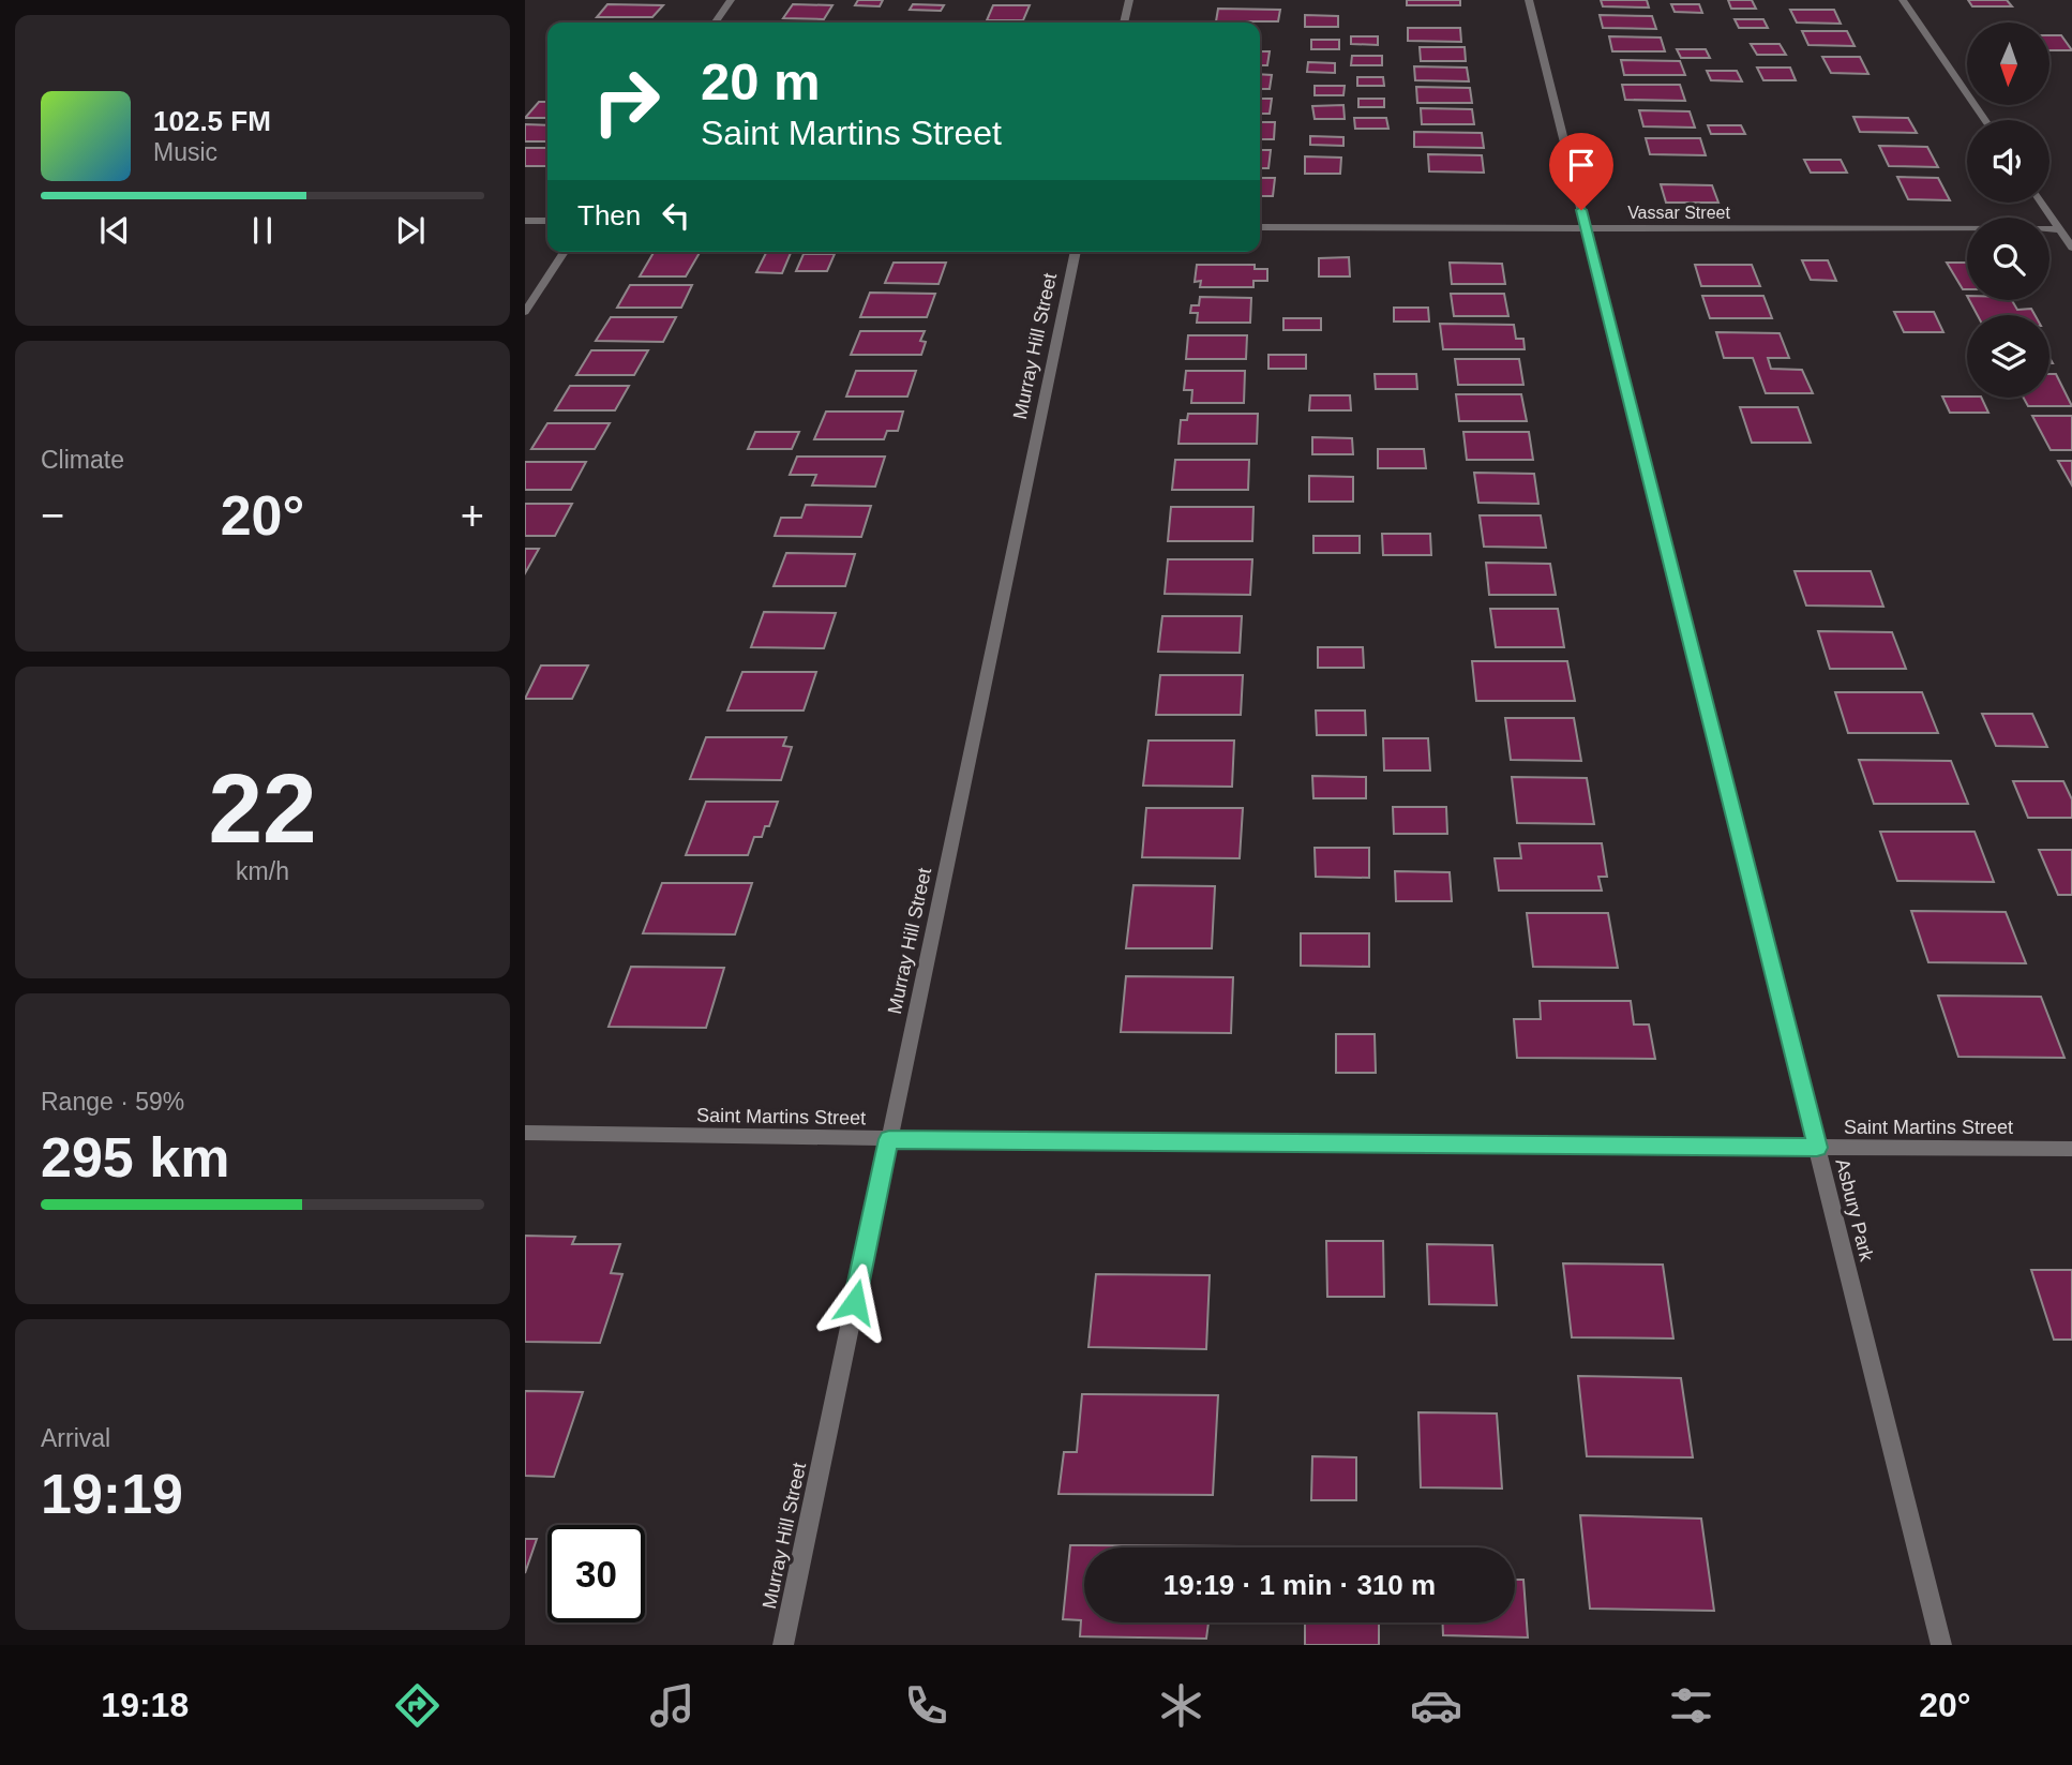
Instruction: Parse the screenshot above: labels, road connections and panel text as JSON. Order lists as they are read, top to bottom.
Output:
{
  "streets": {
    "street": [
      "Vassar Street",
      "Murray Hill Street",
      "Saint Martins Street",
      "Asbury Park"
    ]
  },
  "crossings": [
    ["Vassar Street", "Asbury Park"],
    ["Murray Hill Street", "Saint Martins Street"],
    ["Saint Martins Street", "Asbury Park"]
  ],
  "north": "bottom",
  "page": {
    "turn": ["20 m", "Saint Martins Street"],
    "song": ["102.5 FM", "Music"],
    "then": "Then",
    "tile": [
      "Climate",
      ["22", "km/h"],
      ["Range · 59%", "295 km"],
      ["Arrival", "19:19"]
    ],
    "heat": ["−", "20°", "+"],
    "limit": "30",
    "trip": "19:19 · 1 min · 310 m",
    "tabs": ["19:18", "20°"]
  }
}
